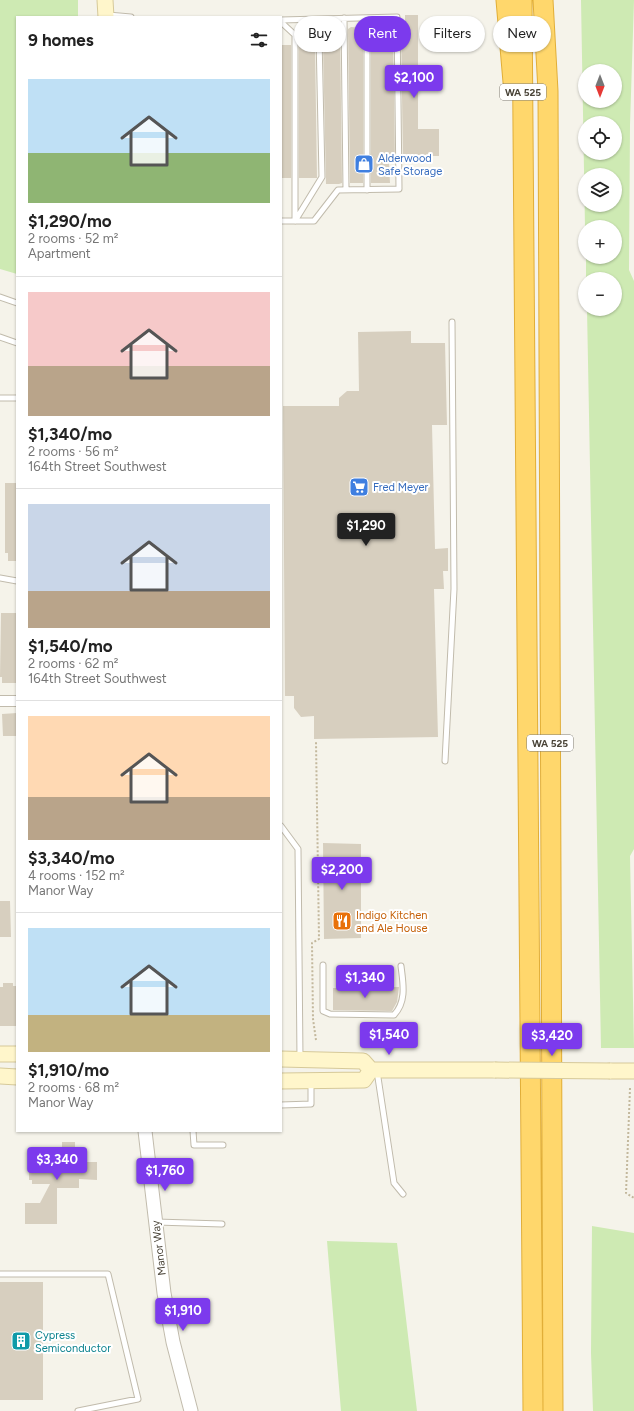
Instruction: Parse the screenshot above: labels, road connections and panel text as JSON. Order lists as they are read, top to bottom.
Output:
{
  "streets": {
    "highway": ["WA 525"],
    "street": ["Manor Way"]
  },
  "places": {
    "shop": ["Alderwood Safe Storage"],
    "supermarket": ["Fred Meyer"],
    "restaurant": ["Indigo Kitchen and Ale House"],
    "building": ["Cypress Semiconductor"]
  },
  "north": "bottom",
  "page": {
    "chip": [
      "Buy",
      "Rent",
      "Filters",
      "New"
    ],
    "heading": "9 homes",
    "map_buttons": ["+", "−"],
    "list": [
      {
        "name": "$1,290/mo",
        "note": "2 rooms · 52 m² · Apartment"
      },
      {
        "name": "$1,340/mo",
        "note": "2 rooms · 56 m² · 164th Street Southwest"
      },
      {
        "name": "$1,540/mo",
        "note": "2 rooms · 62 m² · 164th Street Southwest"
      },
      {
        "name": "$3,340/mo",
        "note": "4 rooms · 152 m² · Manor Way"
      },
      {
        "name": "$1,910/mo",
        "note": "2 rooms · 68 m² · Manor Way"
      }
    ],
    "price": [
      "$2,100",
      "$1,290",
      "$2,200",
      "$1,340",
      "$1,540",
      "$3,420",
      "$3,340",
      "$1,760",
      "$1,910"
    ]
  }
}
